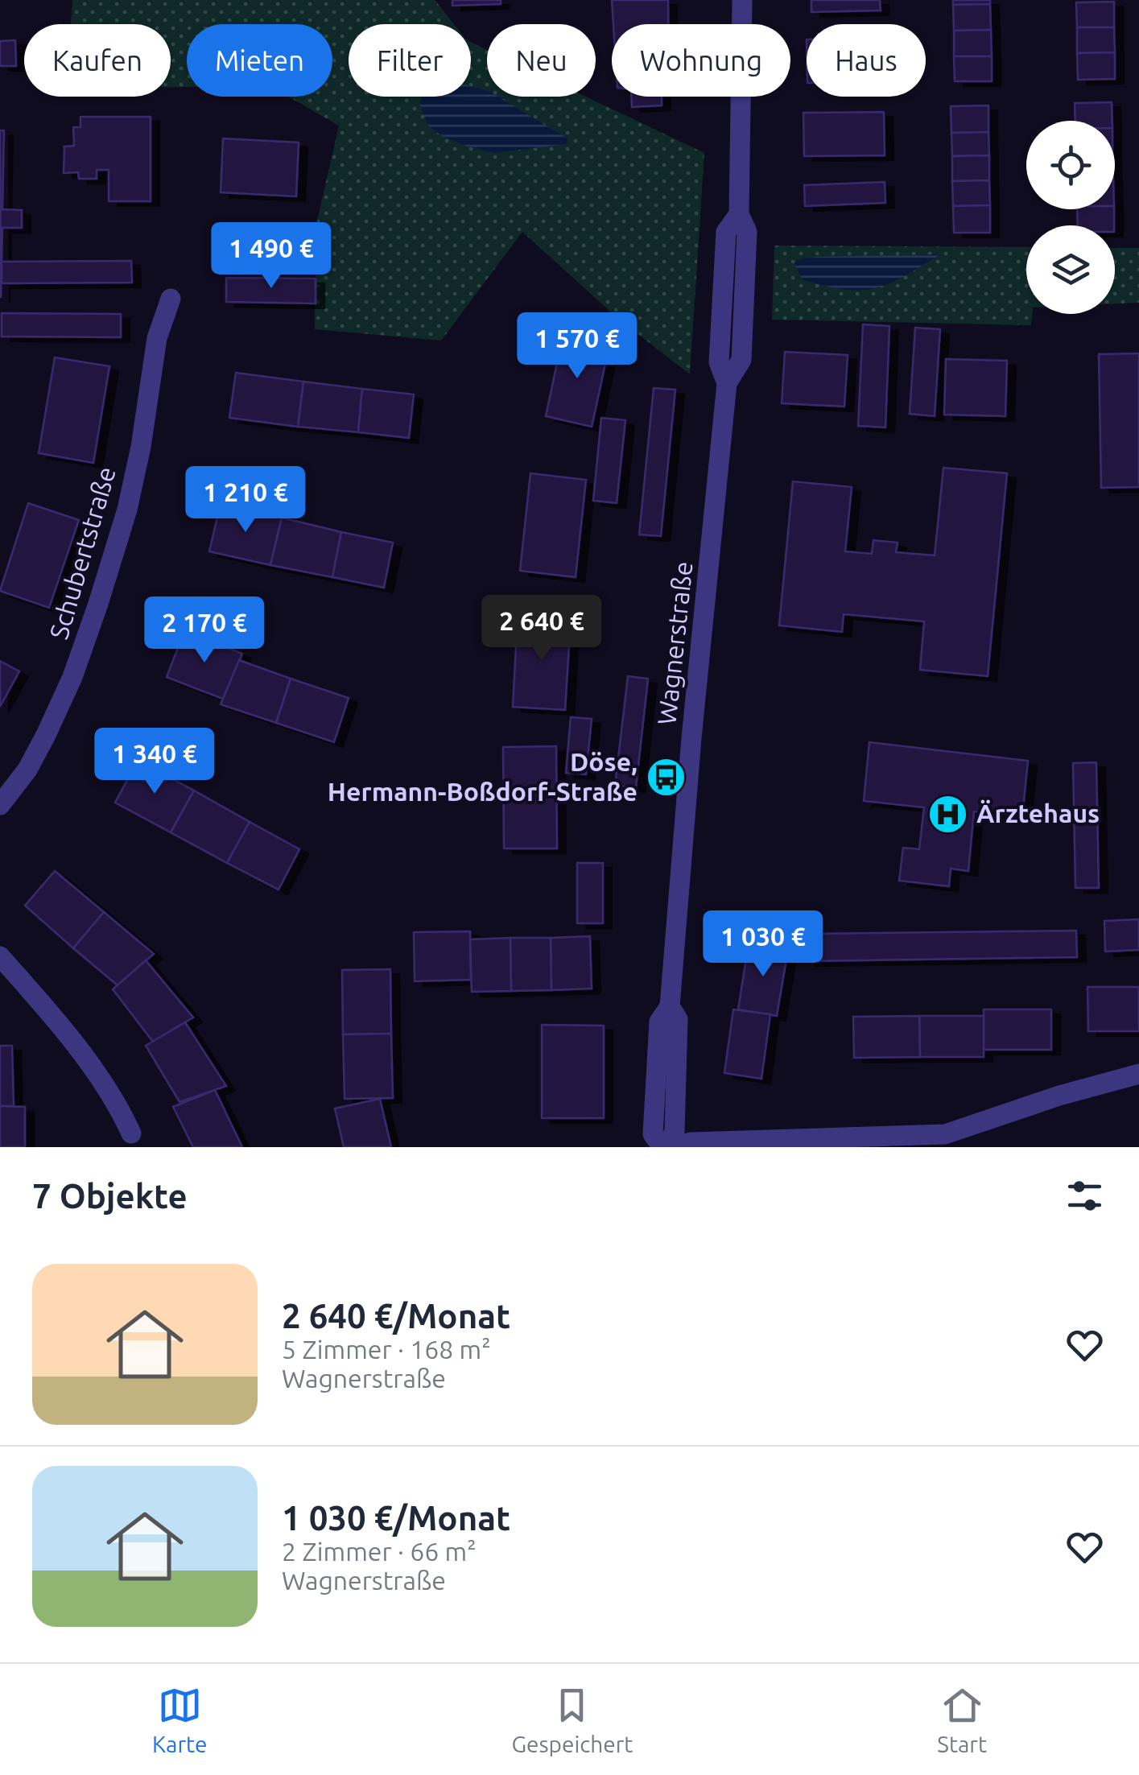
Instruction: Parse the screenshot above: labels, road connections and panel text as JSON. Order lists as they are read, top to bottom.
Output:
{
  "streets": {
    "street": ["Schubertstraße", "Wagnerstraße"]
  },
  "places": {
    "bus stop": ["Döse, Hermann-Boßdorf-Straße"],
    "hospital": ["Ärztehaus"]
  },
  "page": {
    "chip": [
      "Kaufen",
      "Mieten",
      "Filter",
      "Neu",
      "Wohnung",
      "Haus"
    ],
    "price": [
      "1 490 €",
      "1 570 €",
      "1 210 €",
      "2 640 €",
      "2 170 €",
      "1 340 €",
      "1 030 €"
    ],
    "heading": "7 Objekte",
    "list": [
      {
        "name": "2 640 €/Monat",
        "note": "5 Zimmer · 168 m² · Wagnerstraße"
      },
      {
        "name": "1 030 €/Monat",
        "note": "2 Zimmer · 66 m² · Wagnerstraße"
      }
    ],
    "tabs": ["Karte", "Gespeichert", "Start"]
  }
}
